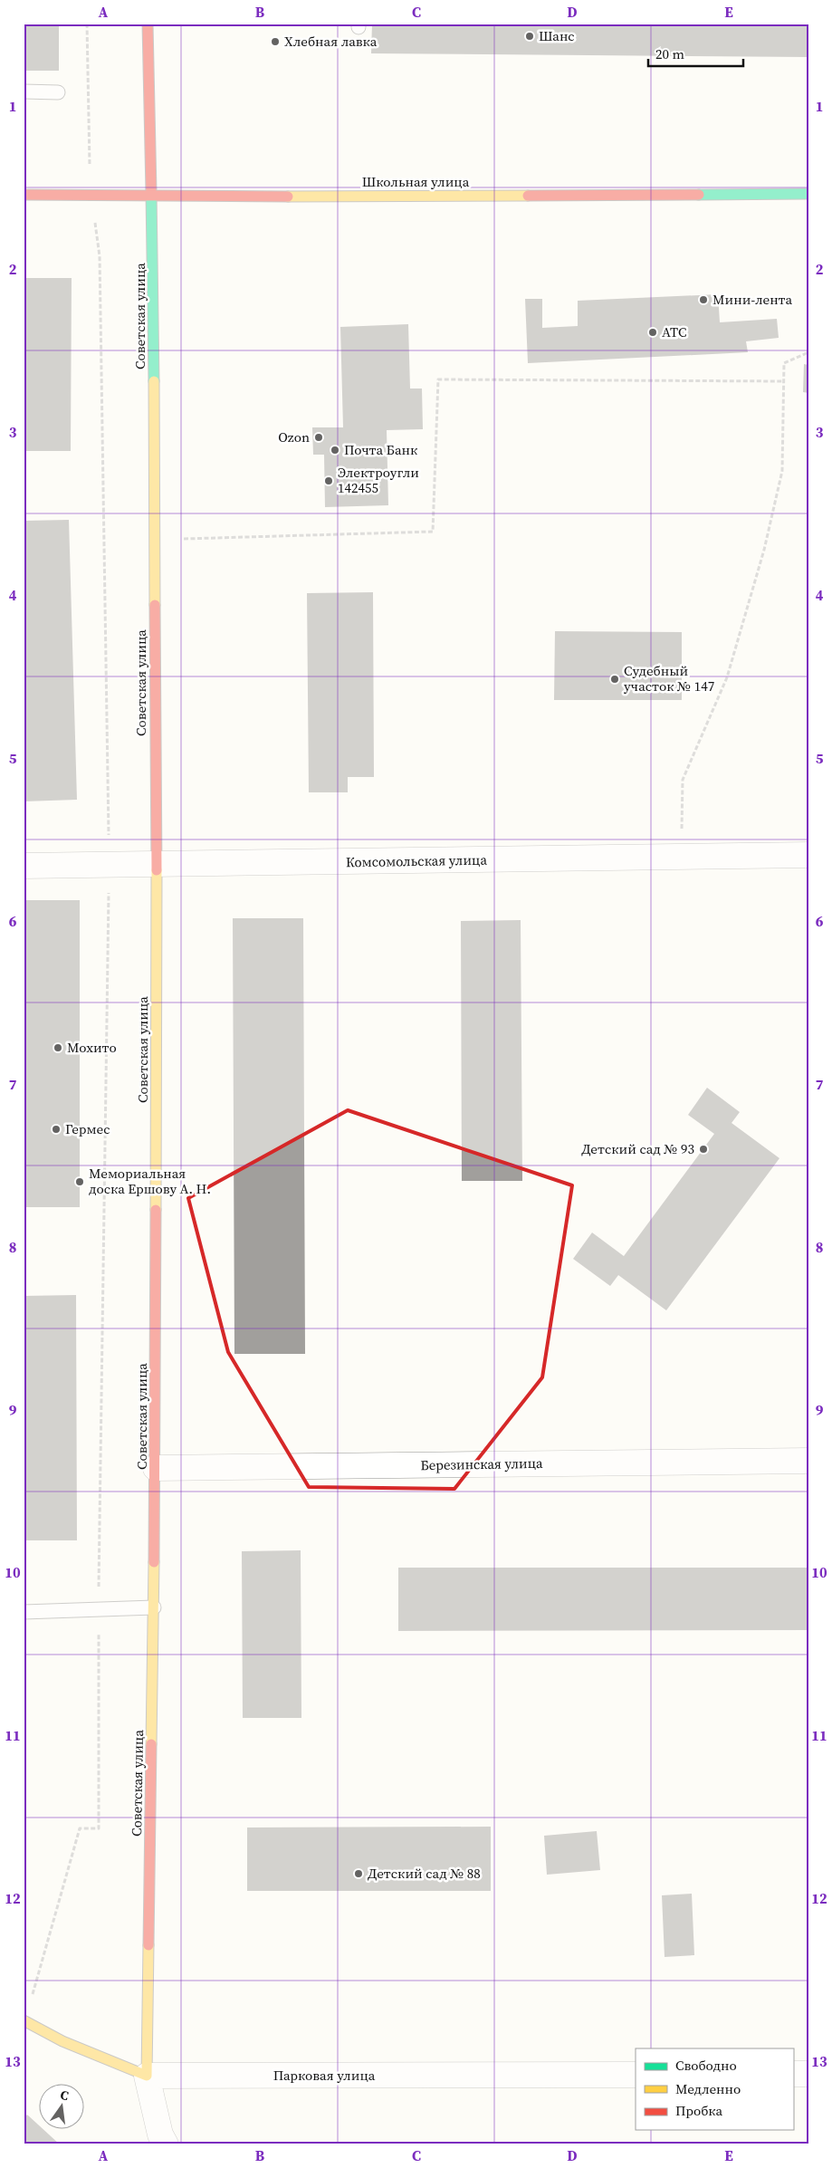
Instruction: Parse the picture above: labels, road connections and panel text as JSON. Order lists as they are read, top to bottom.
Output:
{
  "streets": {
    "street": [
      "Школьная улица",
      "Советская улица",
      "Комсомольская улица",
      "Березинская улица",
      "Парковая улица"
    ]
  },
  "crossings": [
    ["Школьная улица", "Советская улица"],
    ["Советская улица", "Комсомольская улица"],
    ["Советская улица", "Березинская улица"],
    ["Советская улица", "Парковая улица"]
  ],
  "places": [
    "Шанс",
    "Хлебная лавка",
    "Мини-лента",
    "АТС",
    "Ozon",
    "Почта Банк",
    "Электроугли 142455",
    "Судебный участок № 147",
    "Мохито",
    "Гермес",
    "Детский сад № 93",
    "Мемориальная доска Ершову А. Н.",
    "Детский сад № 88"
  ],
  "legend": ["Свободно", "Медленно", "Пробка"],
  "scale_bar": "20 m",
  "north": "top",
  "grid": {
    "columns": [
      "A",
      "B",
      "C",
      "D",
      "E"
    ],
    "rows": [
      "1",
      "2",
      "3",
      "4",
      "5",
      "6",
      "7",
      "8",
      "9",
      "10",
      "11",
      "12",
      "13"
    ]
  }
}
